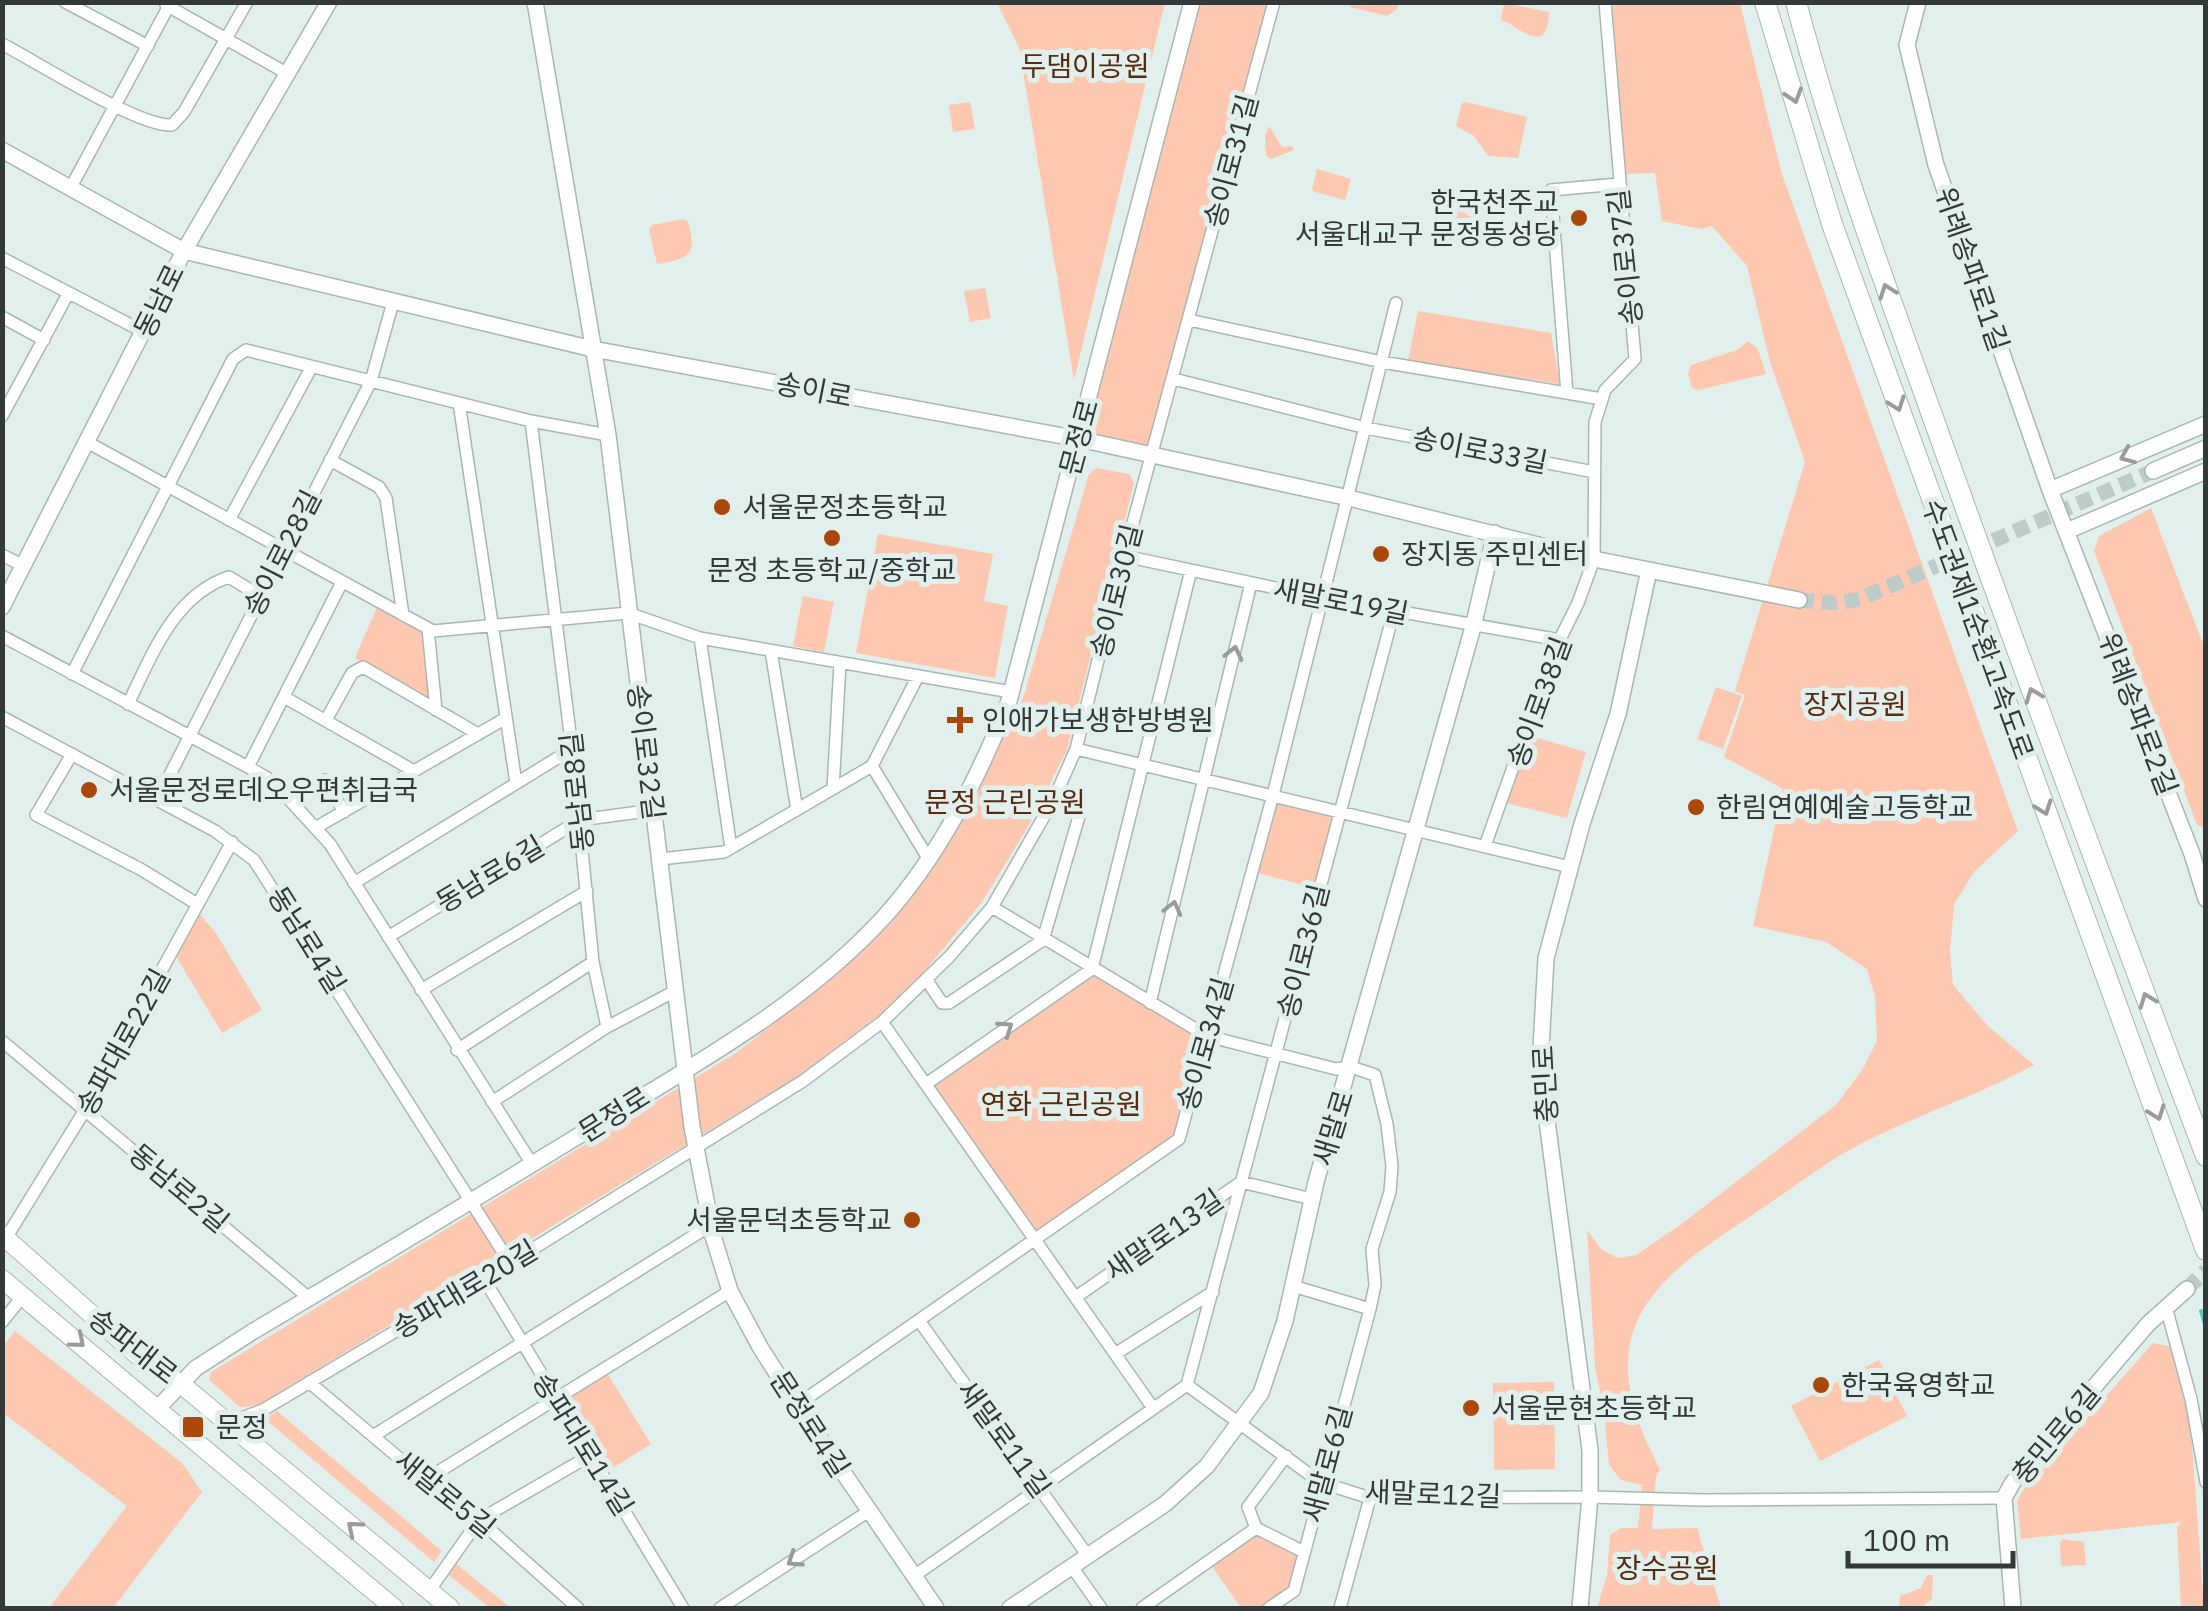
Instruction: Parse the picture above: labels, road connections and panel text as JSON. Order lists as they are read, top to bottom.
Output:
{
  "streets": {
    "highway": ["수도권제1순환고속도로"],
    "main road": ["송파대로"],
    "street": [
      "송이로31길",
      "송이로37길",
      "위례송파로1길",
      "동남로",
      "송이로",
      "문정로",
      "송이로33길",
      "송이로28길",
      "송이로30길",
      "새말로19길",
      "송이로38길",
      "위례송파로2길",
      "송이로32길",
      "동남로8길",
      "동남로6길",
      "동남로4길",
      "송이로36길",
      "송파대로22길",
      "송이로34길",
      "충민로",
      "새말로",
      "동남로2길",
      "새말로13길",
      "송파대로20길",
      "문정로4길",
      "충민로6길",
      "새말로11길",
      "송파대로14길",
      "새말로6길",
      "새말로5길",
      "새말로12길"
    ]
  },
  "crossings": [
    ["송이로31길", "송이로"],
    ["송이로31길", "송이로30길"],
    ["위례송파로1길", "위례송파로2길"],
    ["동남로", "송이로"],
    ["송이로", "문정로"],
    ["송이로", "송이로28길"],
    ["송이로", "송이로30길"],
    ["송이로", "송이로38길"],
    ["송이로", "송이로32길"],
    ["송이로", "송이로34길"],
    ["송이로", "충민로"],
    ["송이로", "새말로"],
    ["문정로", "송이로32길"],
    ["문정로", "동남로4길"],
    ["문정로", "동남로2길"],
    ["문정로", "송파대로"],
    ["문정로", "문정로4길"],
    ["송이로28길", "동남로4길"],
    ["송이로30길", "새말로19길"],
    ["송이로30길", "송파대로20길"],
    ["송이로30길", "문정로4길"],
    ["새말로19길", "송이로38길"],
    ["새말로19길", "송이로36길"],
    ["새말로19길", "송이로34길"],
    ["새말로19길", "새말로"],
    ["송이로32길", "동남로6길"],
    ["송이로32길", "문정로4길"],
    ["동남로8길", "동남로6길"],
    ["동남로4길", "송파대로22길"],
    ["송이로36길", "새말로13길"],
    ["송파대로22길", "동남로2길"],
    ["송파대로22길", "송파대로"],
    ["송이로34길", "문정로4길"],
    ["송이로34길", "새말로11길"],
    ["충민로", "충민로6길"],
    ["충민로", "새말로12길"],
    ["새말로", "새말로13길"],
    ["새말로", "새말로11길"],
    ["새말로", "새말로6길"],
    ["새말로", "새말로12길"],
    ["송파대로20길", "송파대로"],
    ["송파대로20길", "문정로4길"],
    ["송파대로20길", "송파대로14길"],
    ["송파대로20길", "새말로5길"],
    ["충민로6길", "새말로12길"],
    ["새말로6길", "새말로12길"]
  ],
  "parks": [
    "두댐이공원",
    "장지공원",
    "문정 근린공원",
    "연화 근린공원",
    "장수공원"
  ],
  "places": {
    "other": [
      "한국천주교 서울대교구 문정동성당",
      "서울문정초등학교",
      "문정 초등학교/중학교",
      "장지동 주민센터",
      "서울문정로데오우편취급국",
      "한림연예예술고등학교",
      "서울문덕초등학교",
      "한국육영학교",
      "서울문현초등학교"
    ],
    "health": ["인애가보생한방병원"],
    "transit": ["문정"]
  },
  "scale_bar": "100 m"
}
